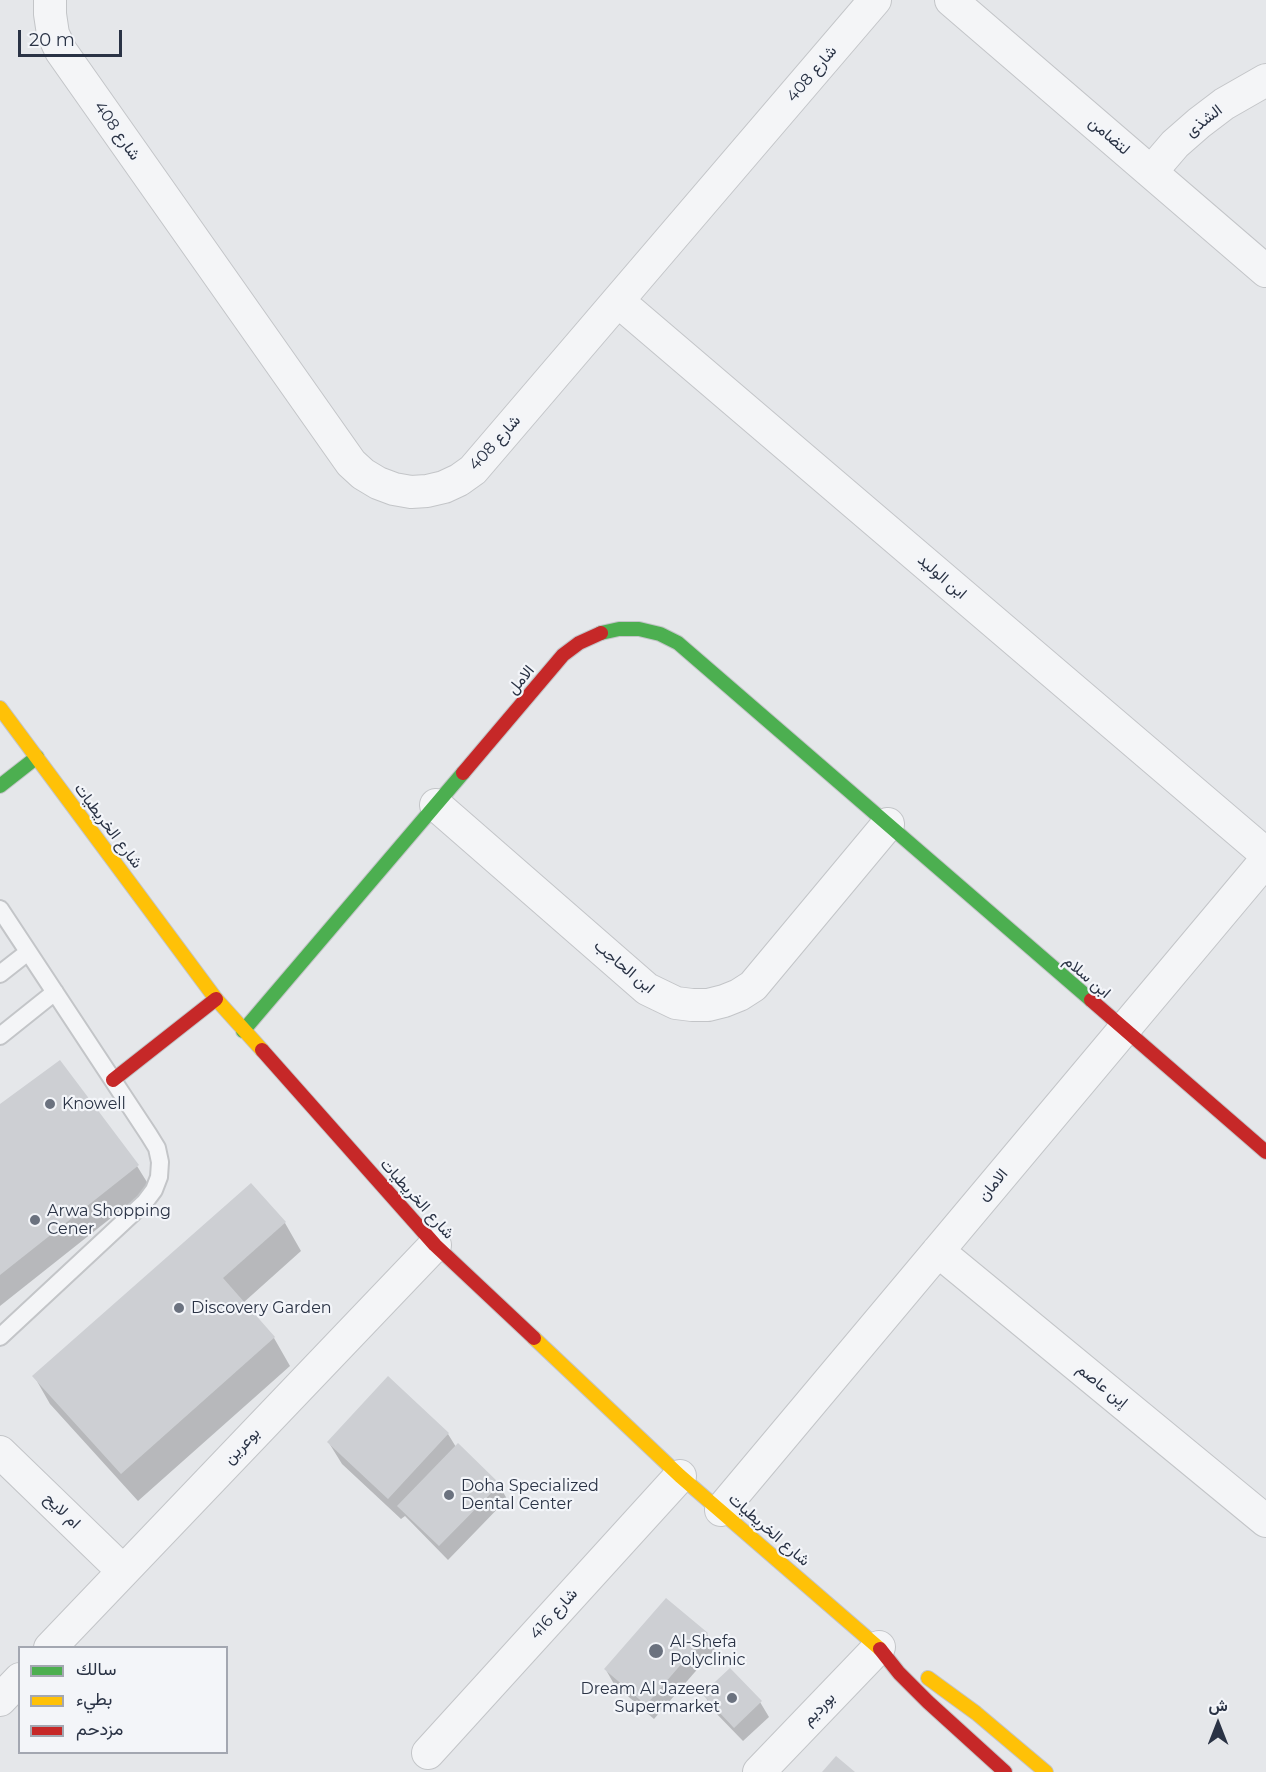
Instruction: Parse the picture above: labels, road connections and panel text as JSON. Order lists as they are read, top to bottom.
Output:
{
  "streets": {
    "street": [
      "شارع 408",
      "الشذى",
      "لتضامن",
      "ابن الوليد",
      "الامل",
      "شارع الخريطيات",
      "ابن الحاجب",
      "ابن سلام",
      "الامان",
      "إبن عاصم",
      "بوعرين",
      "ام لايح",
      "شارع 416",
      "بورديم"
    ]
  },
  "crossings": [
    ["شارع 408", "ابن الوليد"],
    ["الشذى", "لتضامن"],
    ["الامل", "شارع الخريطيات"],
    ["الامل", "ابن الحاجب"],
    ["الامل", "ابن سلام"],
    ["شارع الخريطيات", "الامان"],
    ["شارع الخريطيات", "بوعرين"],
    ["شارع الخريطيات", "شارع 416"],
    ["شارع الخريطيات", "بورديم"],
    ["ابن الحاجب", "ابن سلام"],
    ["ابن سلام", "الامان"],
    ["الامان", "إبن عاصم"],
    ["بوعرين", "ام لايح"]
  ],
  "places": [
    "Knowell",
    "Arwa Shopping Cener",
    "Discovery Garden",
    "Doha Specialized Dental Center",
    "Al-Shefa Polyclinic",
    "Dream Al Jazeera Supermarket"
  ],
  "legend": ["سالك", "بطيء", "مزدحم"],
  "scale_bar": "20 m",
  "north": "top"
}
